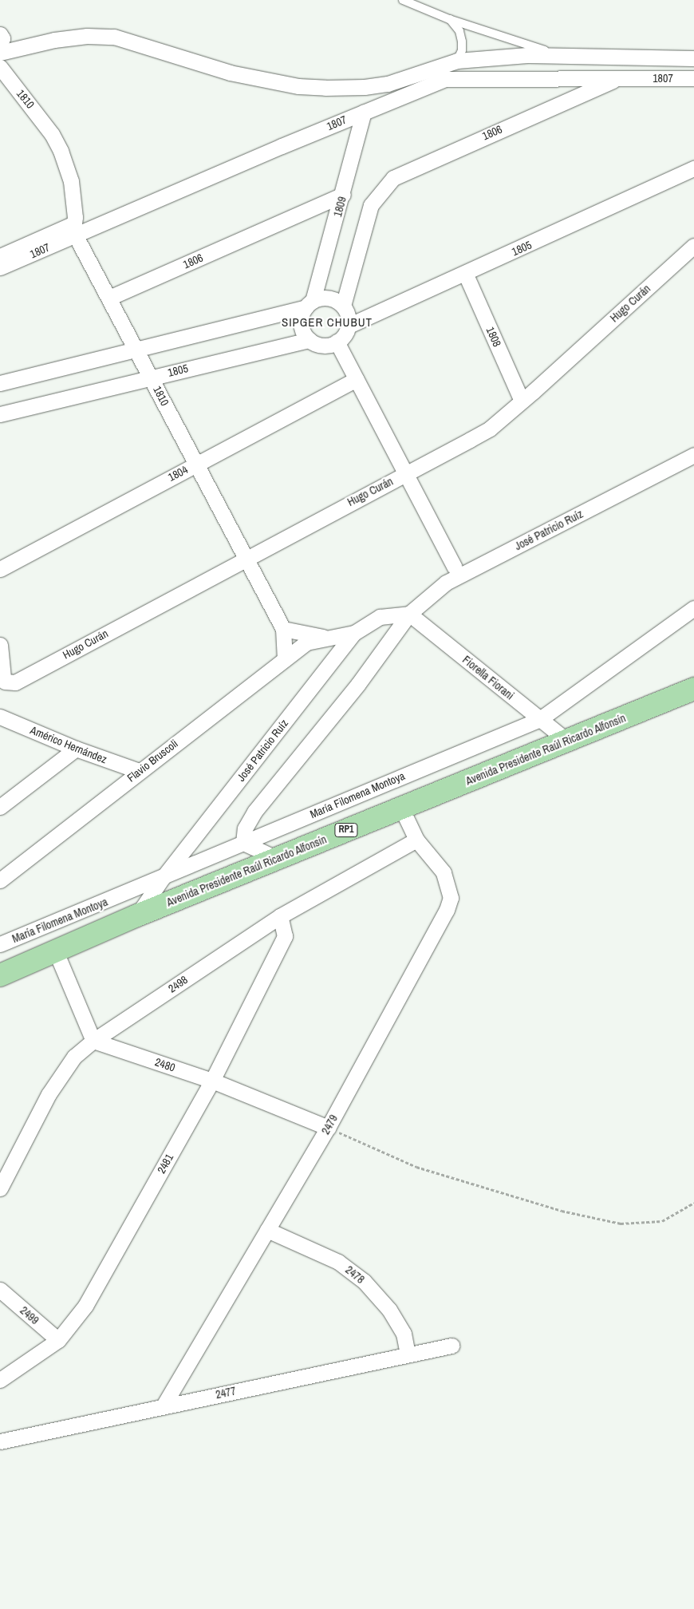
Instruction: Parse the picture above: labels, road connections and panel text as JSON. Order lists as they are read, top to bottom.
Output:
{
  "streets": {
    "main road": ["Avenida Presidente Raúl Ricardo Alfonsín", "RP1"],
    "street": [
      "1807",
      "1810",
      "1806",
      "1809",
      "1805",
      "Hugo Curán",
      "1808",
      "1804",
      "José Patricio Ruíz",
      "Fiorella Fiorani",
      "Américo Hernández",
      "Flavio Bruscoli",
      "María Filomena Montoya",
      "2498",
      "2480",
      "2479",
      "2481",
      "2478",
      "2499",
      "2477"
    ]
  },
  "crossings": [
    ["1807", "1810"],
    ["1807", "1806"],
    ["1807", "1809"],
    ["1810", "1806"],
    ["1810", "1805"],
    ["1810", "Hugo Curán"],
    ["1810", "1804"],
    ["1806", "1809"],
    ["1806", "1805"],
    ["1809", "1805"],
    ["1805", "1808"],
    ["Hugo Curán", "1808"],
    ["José Patricio Ruíz", "Fiorella Fiorani"],
    ["José Patricio Ruíz", "Avenida Presidente Raúl Ricardo Alfonsín"],
    ["José Patricio Ruíz", "María Filomena Montoya"],
    ["Fiorella Fiorani", "Avenida Presidente Raúl Ricardo Alfonsín"],
    ["Fiorella Fiorani", "María Filomena Montoya"],
    ["Américo Hernández", "Flavio Bruscoli"],
    ["Avenida Presidente Raúl Ricardo Alfonsín", "2479"],
    ["2498", "2480"],
    ["2498", "2479"],
    ["2498", "2481"],
    ["2480", "2479"],
    ["2480", "2481"],
    ["2479", "2478"],
    ["2479", "2477"],
    ["2481", "2499"],
    ["2478", "2477"]
  ],
  "districts": ["SIPGER CHUBUT"]
}
